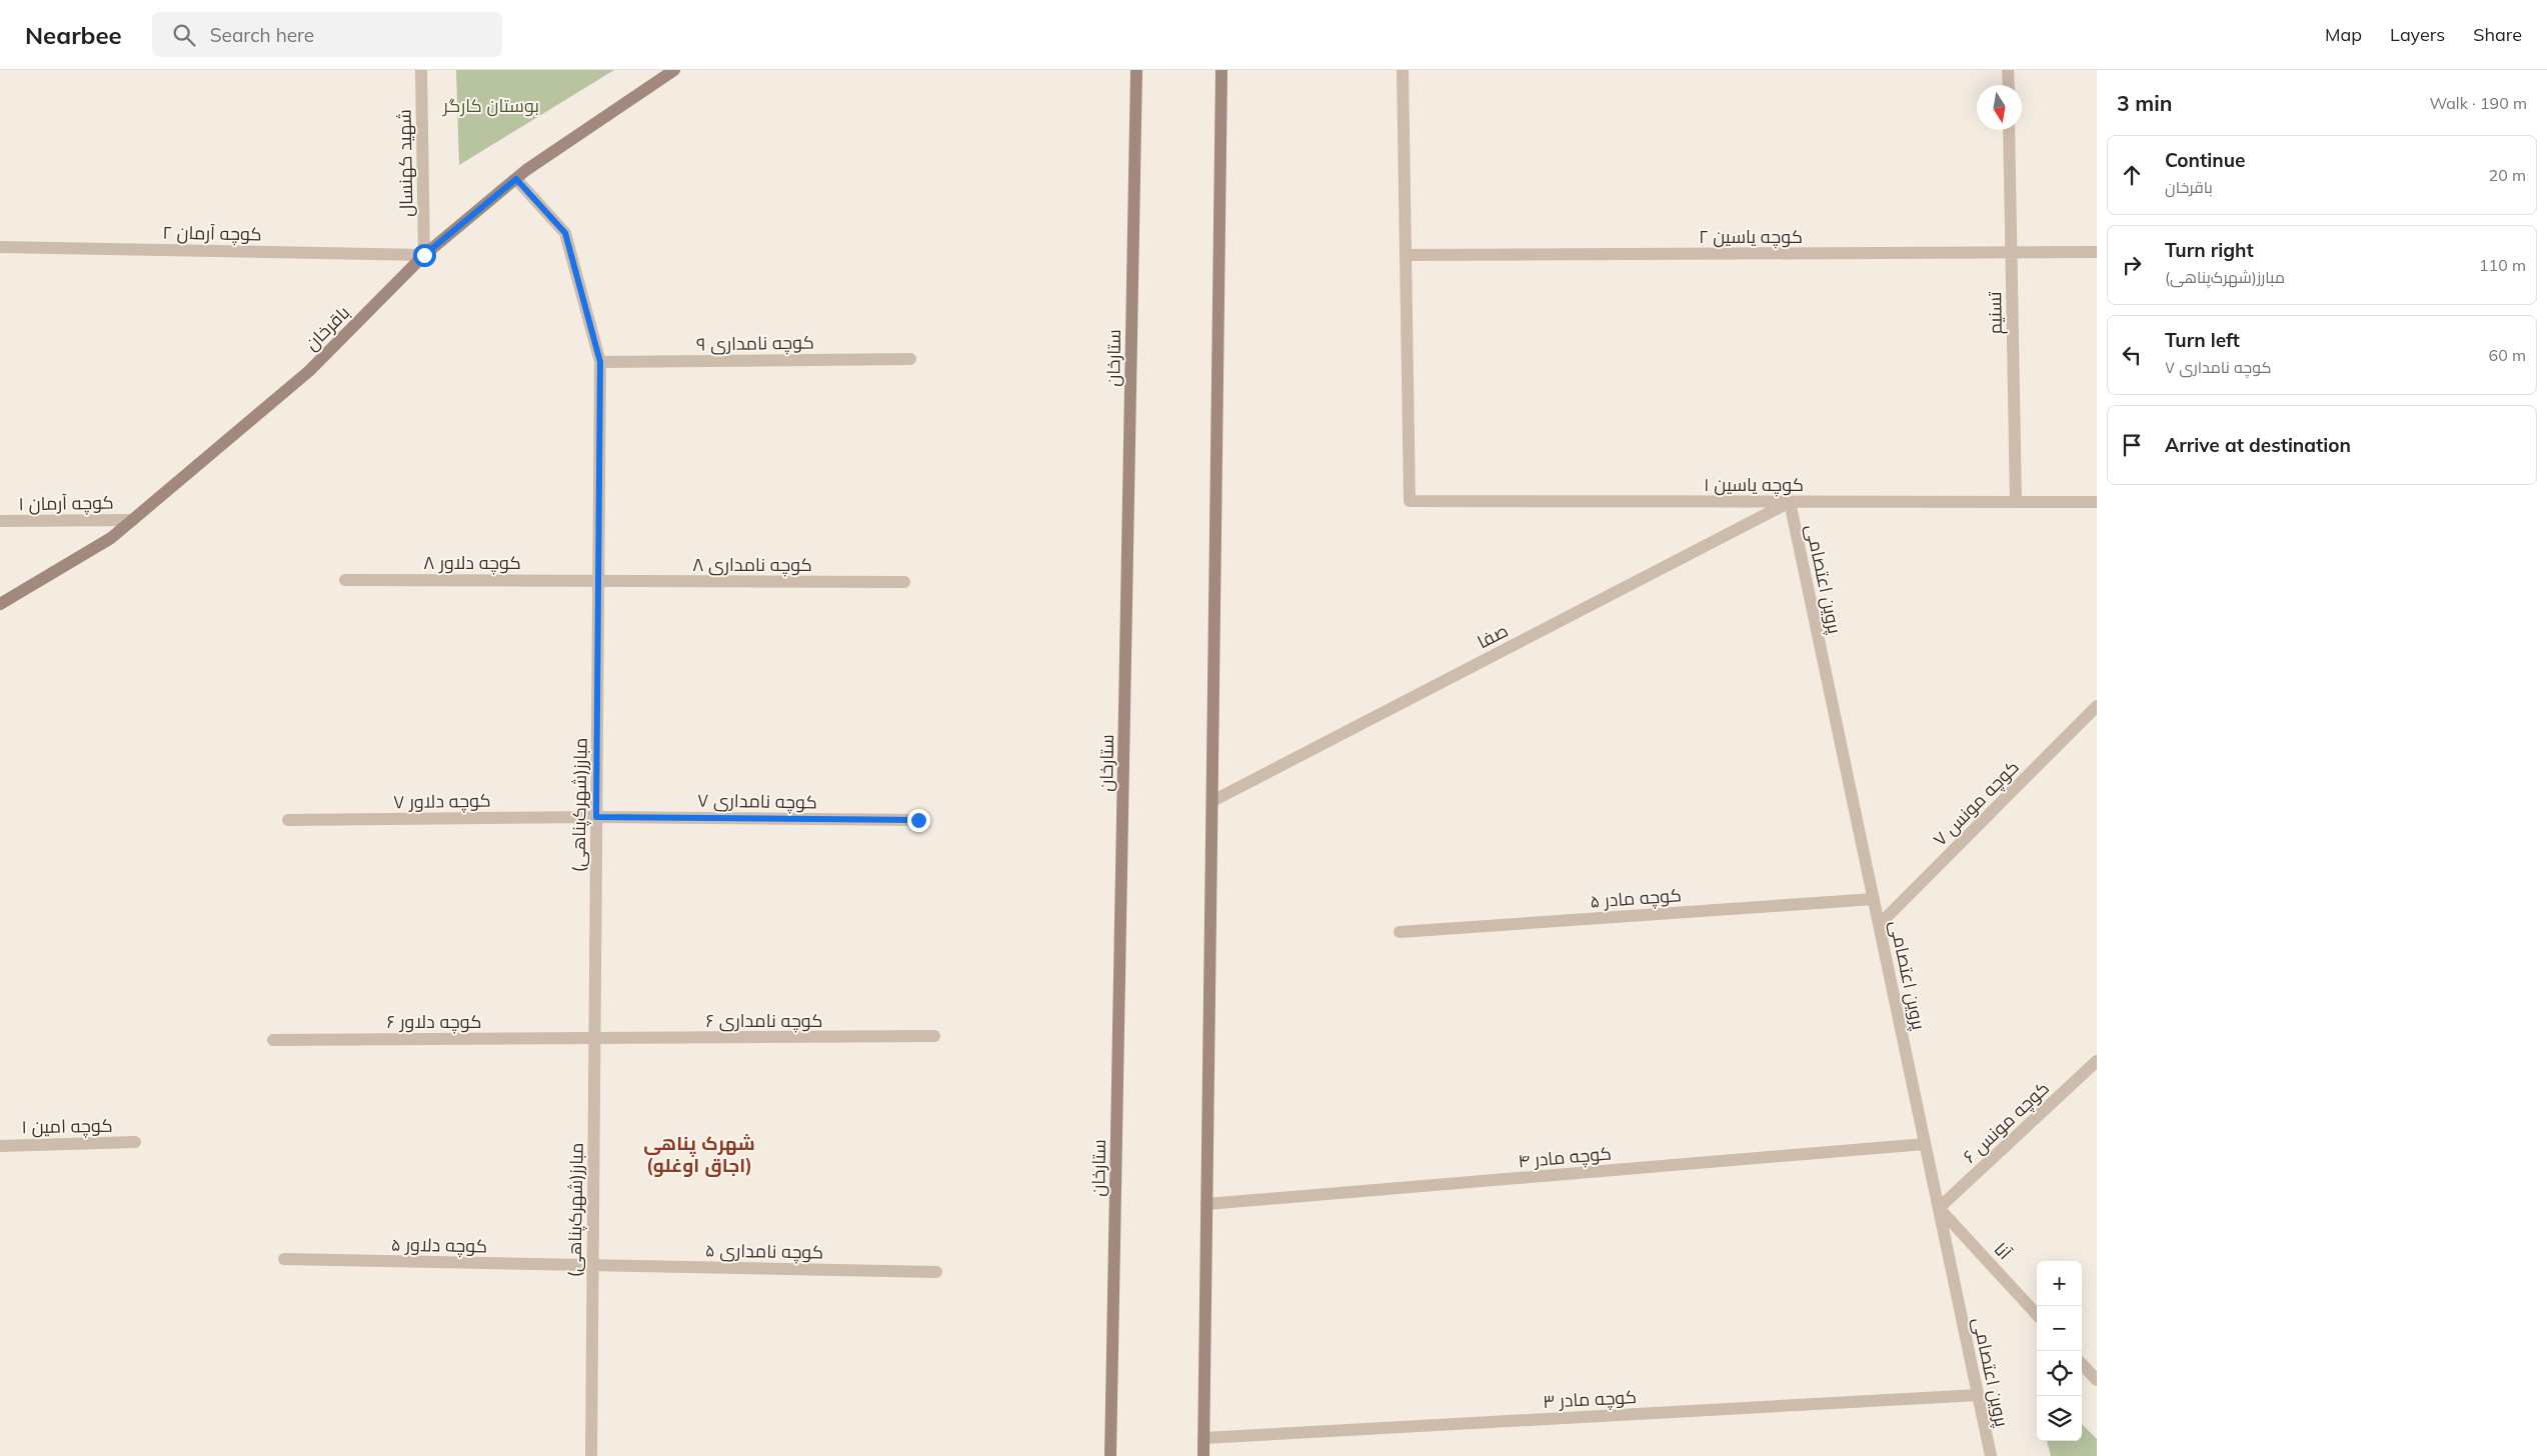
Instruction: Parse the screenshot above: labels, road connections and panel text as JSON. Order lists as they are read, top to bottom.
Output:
{
  "streets": {
    "main road": ["باقرخان", "ستارخان"],
    "street": [
      "شهید کهنسال",
      "کوچه آرمان ۲",
      "کوچه یاسین ۲",
      "تسنیم",
      "کوچه نامداری ۹",
      "کوچه یاسین ۱",
      "کوچه آرمان ۱",
      "کوچه دلاور ۸",
      "کوچه نامداری ۸",
      "پروین اعتصامی",
      "صفا",
      "کوچه دلاور ۷",
      "کوچه نامداری ۷",
      "کوچه مونس ۷",
      "مبارز(شهرک‌پناهی)",
      "کوچه مادر ۵",
      "کوچه نامداری ۶",
      "کوچه دلاور ۶",
      "کوچه مونس ۶",
      "کوچه امین ۱",
      "کوچه مادر ۴",
      "کوچه دلاور ۵",
      "کوچه نامداری ۵",
      "آنا",
      "کوچه مادر ۳"
    ]
  },
  "crossings": [
    ["شهید کهنسال", "کوچه آرمان ۲"],
    ["شهید کهنسال", "باقرخان"],
    ["کوچه آرمان ۲", "باقرخان"],
    ["کوچه یاسین ۲", "تسنیم"],
    ["کوچه یاسین ۲", "کوچه یاسین ۱"],
    ["تسنیم", "کوچه یاسین ۱"],
    ["باقرخان", "کوچه آرمان ۱"],
    ["باقرخان", "مبارز(شهرک‌پناهی)"],
    ["کوچه نامداری ۹", "مبارز(شهرک‌پناهی)"],
    ["کوچه یاسین ۱", "پروین اعتصامی"],
    ["کوچه یاسین ۱", "صفا"],
    ["کوچه دلاور ۸", "کوچه نامداری ۸"],
    ["کوچه دلاور ۸", "مبارز(شهرک‌پناهی)"],
    ["کوچه نامداری ۸", "مبارز(شهرک‌پناهی)"],
    ["پروین اعتصامی", "صفا"],
    ["پروین اعتصامی", "کوچه مونس ۷"],
    ["پروین اعتصامی", "کوچه مادر ۵"],
    ["پروین اعتصامی", "کوچه مونس ۶"],
    ["پروین اعتصامی", "کوچه مادر ۴"],
    ["پروین اعتصامی", "آنا"],
    ["پروین اعتصامی", "کوچه مادر ۳"],
    ["کوچه دلاور ۷", "کوچه نامداری ۷"],
    ["کوچه دلاور ۷", "مبارز(شهرک‌پناهی)"],
    ["کوچه نامداری ۷", "مبارز(شهرک‌پناهی)"],
    ["مبارز(شهرک‌پناهی)", "کوچه نامداری ۶"],
    ["مبارز(شهرک‌پناهی)", "کوچه دلاور ۶"],
    ["مبارز(شهرک‌پناهی)", "کوچه دلاور ۵"],
    ["مبارز(شهرک‌پناهی)", "کوچه نامداری ۵"],
    ["کوچه نامداری ۶", "کوچه دلاور ۶"],
    ["کوچه مونس ۶", "آنا"],
    ["کوچه دلاور ۵", "کوچه نامداری ۵"]
  ],
  "districts": ["شهرک پناهی (اجاق اوغلو)"],
  "parks": ["بوستان کارگر"],
  "north": "bottom",
  "page": {
    "header": "Nearbee",
    "search": "Search here",
    "nav": ["Map", "Layers", "Share"],
    "heading": ["3 min", "Walk · 190 m"],
    "list": [
      ["Continue", "باقرخان", "20 m"],
      ["Turn right", "مبارز(شهرک‌پناهی)", "110 m"],
      ["Turn left", "کوچه نامداری ۷", "60 m"],
      "Arrive at destination"
    ],
    "map_buttons": ["+", "−"]
  }
}
